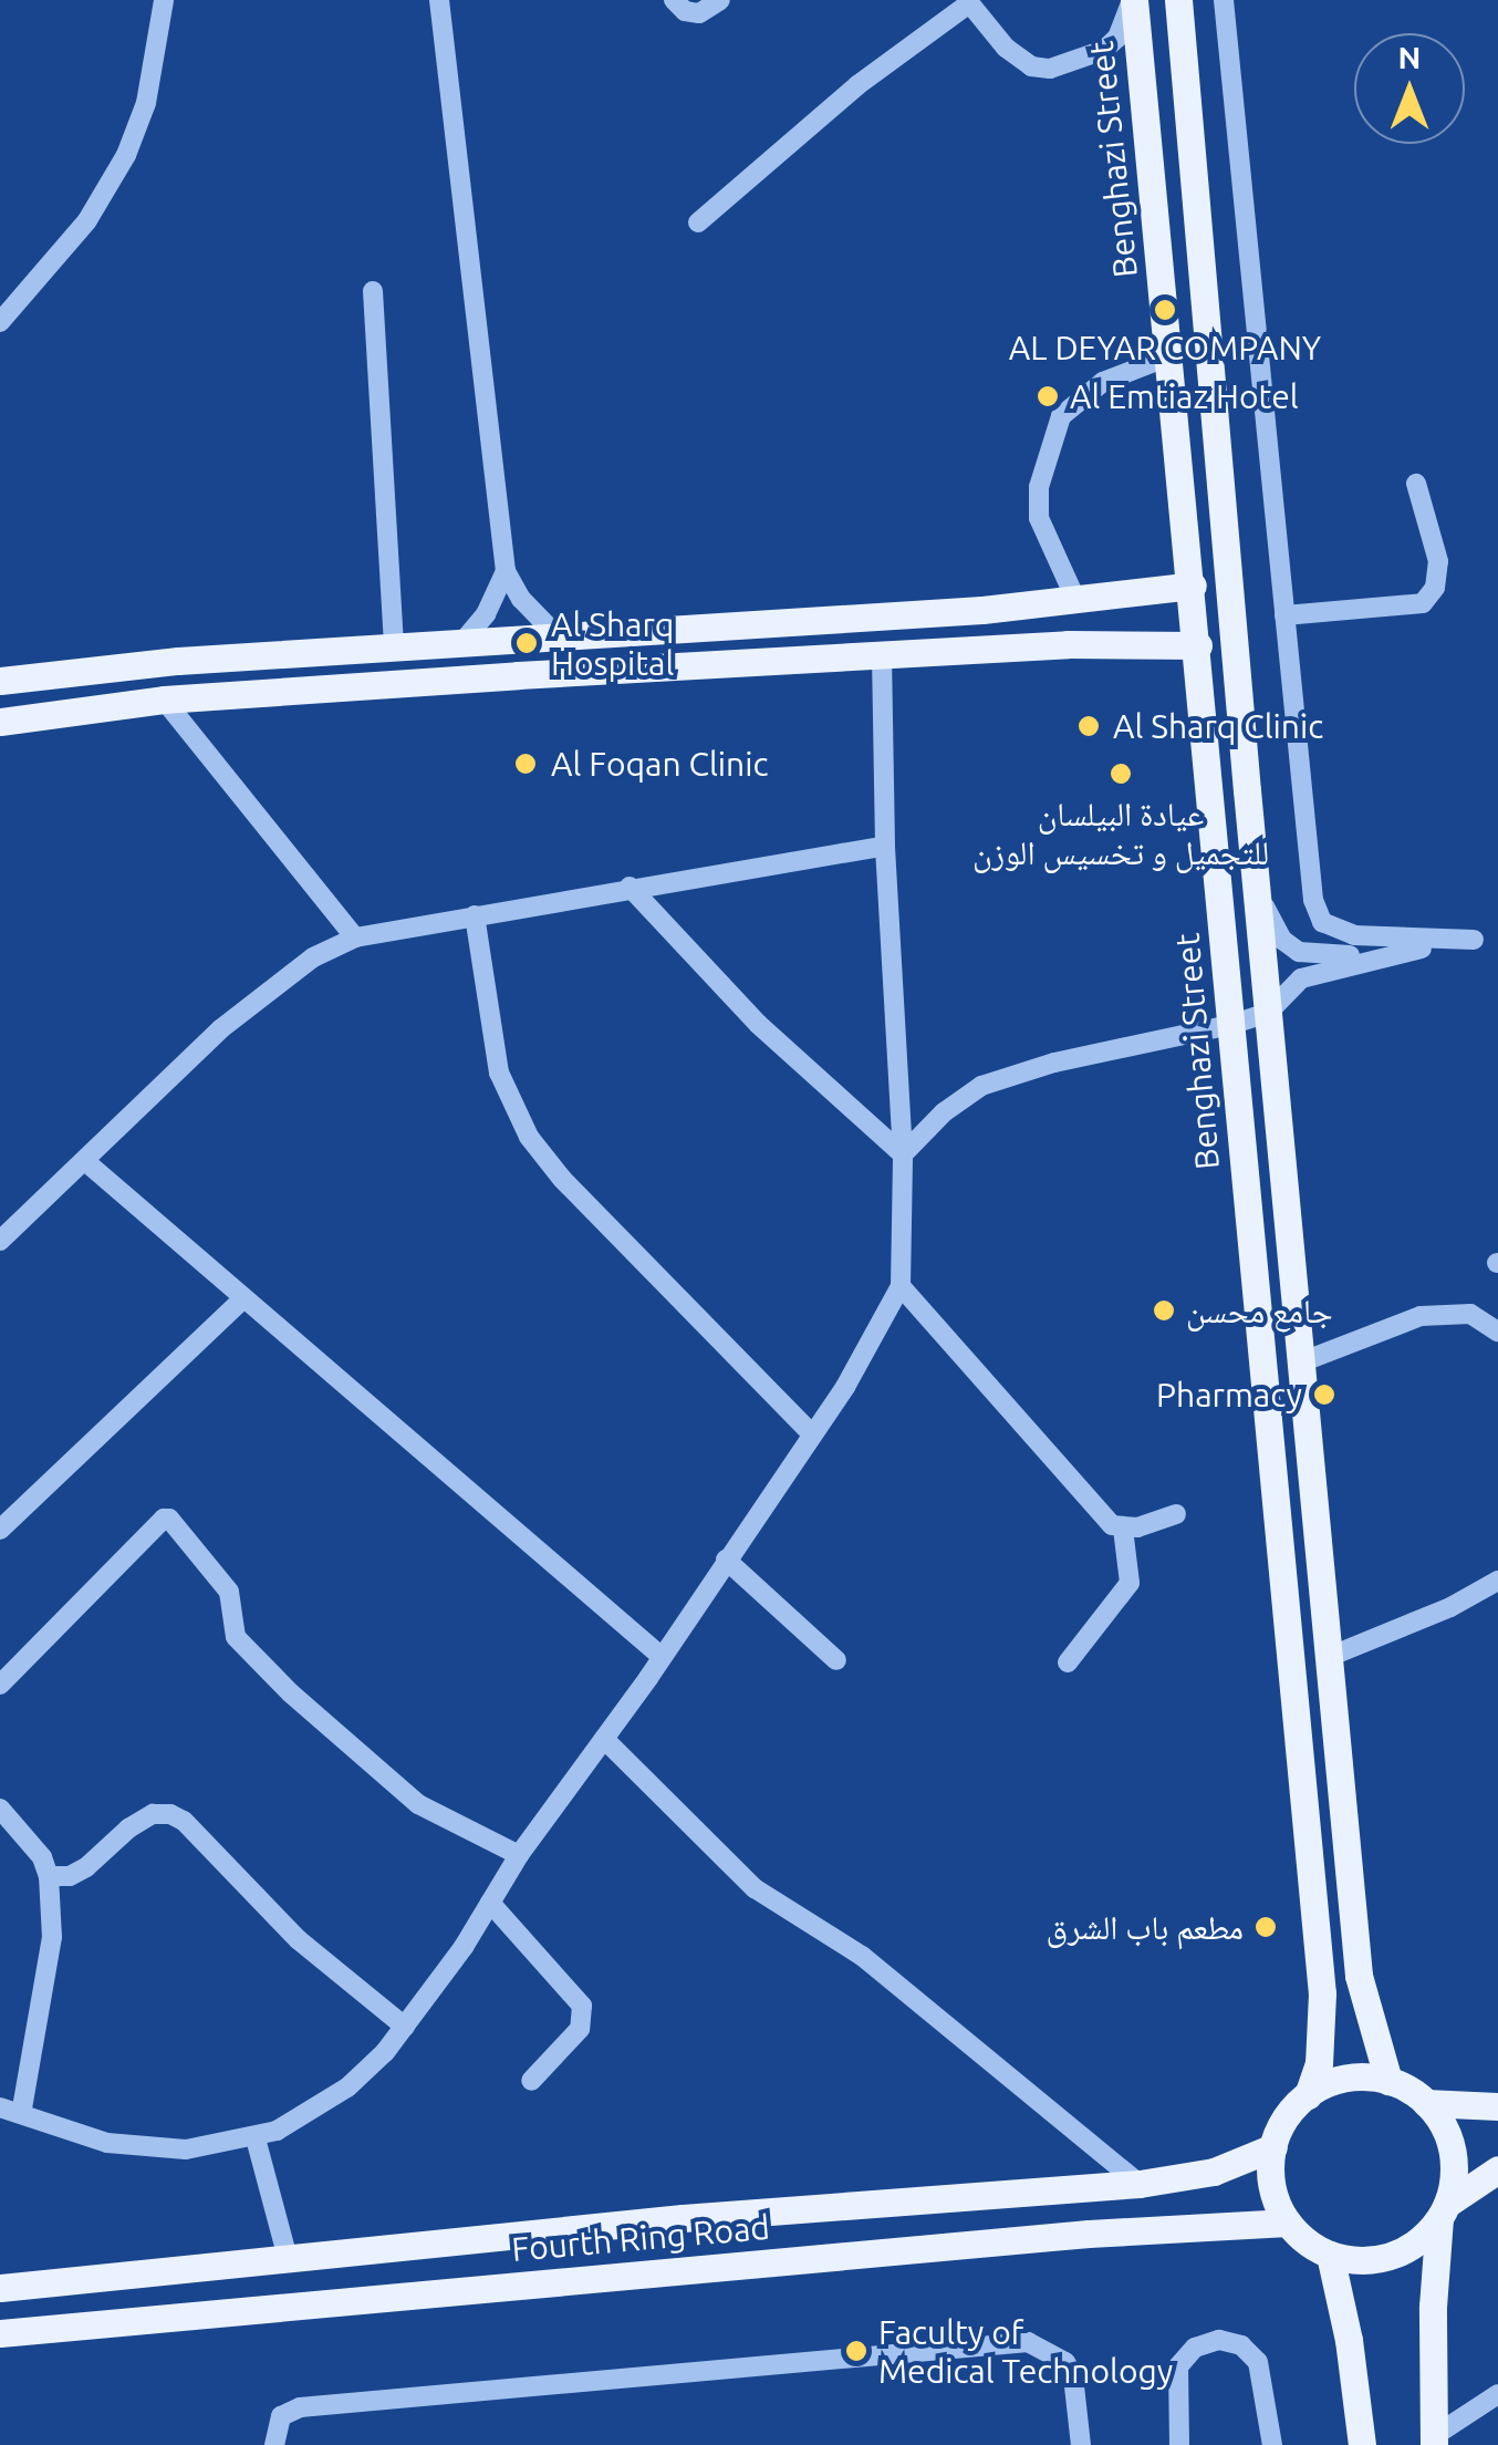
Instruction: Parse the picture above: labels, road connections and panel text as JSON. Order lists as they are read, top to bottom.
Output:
{
  "streets": {
    "main road": ["Benghazi Street", "Fourth Ring Road"]
  },
  "crossings": [
    ["Benghazi Street", "Fourth Ring Road"]
  ],
  "places": [
    "AL DEYAR COMPANY",
    "Al Emtiaz Hotel",
    "Al Sharq Hospital",
    "Al Sharq Clinic",
    "Al Foqan Clinic",
    "عيادة البيلسان للتجميل و تخسيس الوزن",
    "جامع محسن",
    "Pharmacy",
    "مطعم باب الشرق",
    "Faculty of Medical Technology"
  ],
  "north": "top"
}
